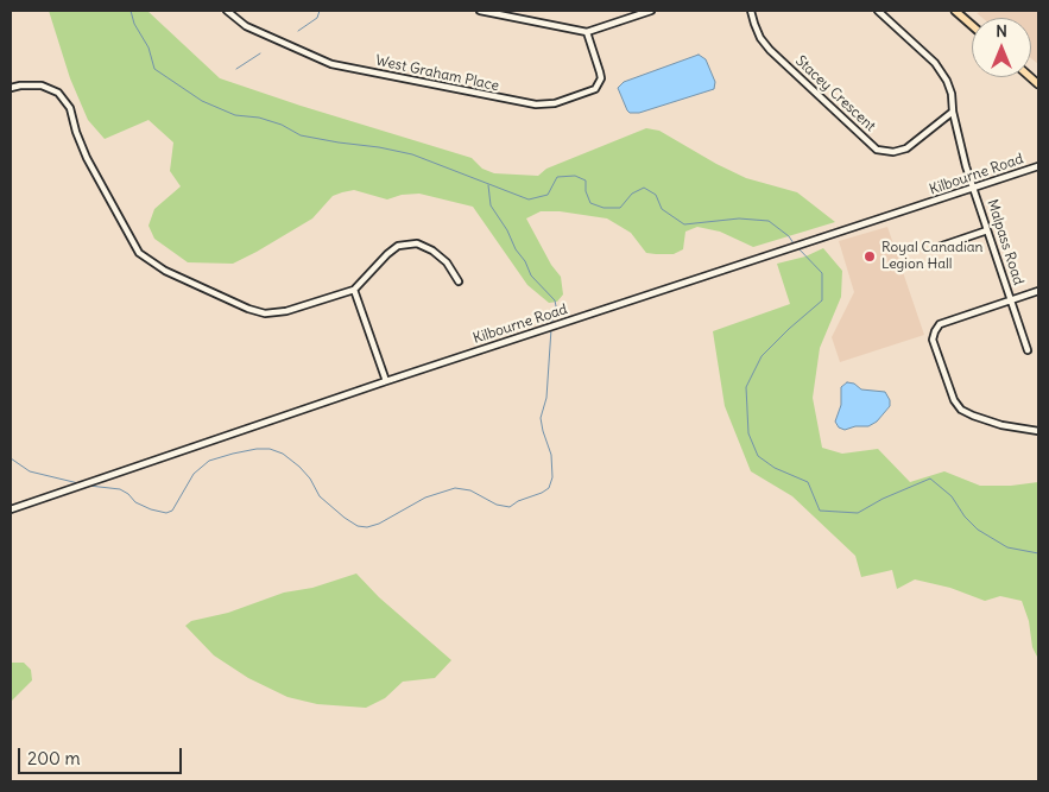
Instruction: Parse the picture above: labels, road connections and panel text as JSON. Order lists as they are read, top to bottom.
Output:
{
  "streets": {
    "street": [
      "West Graham Place",
      "Stacey Crescent",
      "Kilbourne Road",
      "Malpass Road"
    ]
  },
  "crossings": [
    ["Stacey Crescent", "Malpass Road"],
    ["Kilbourne Road", "Malpass Road"]
  ],
  "places": ["Royal Canadian Legion Hall"],
  "scale_bar": "200 m",
  "north": "top"
}
